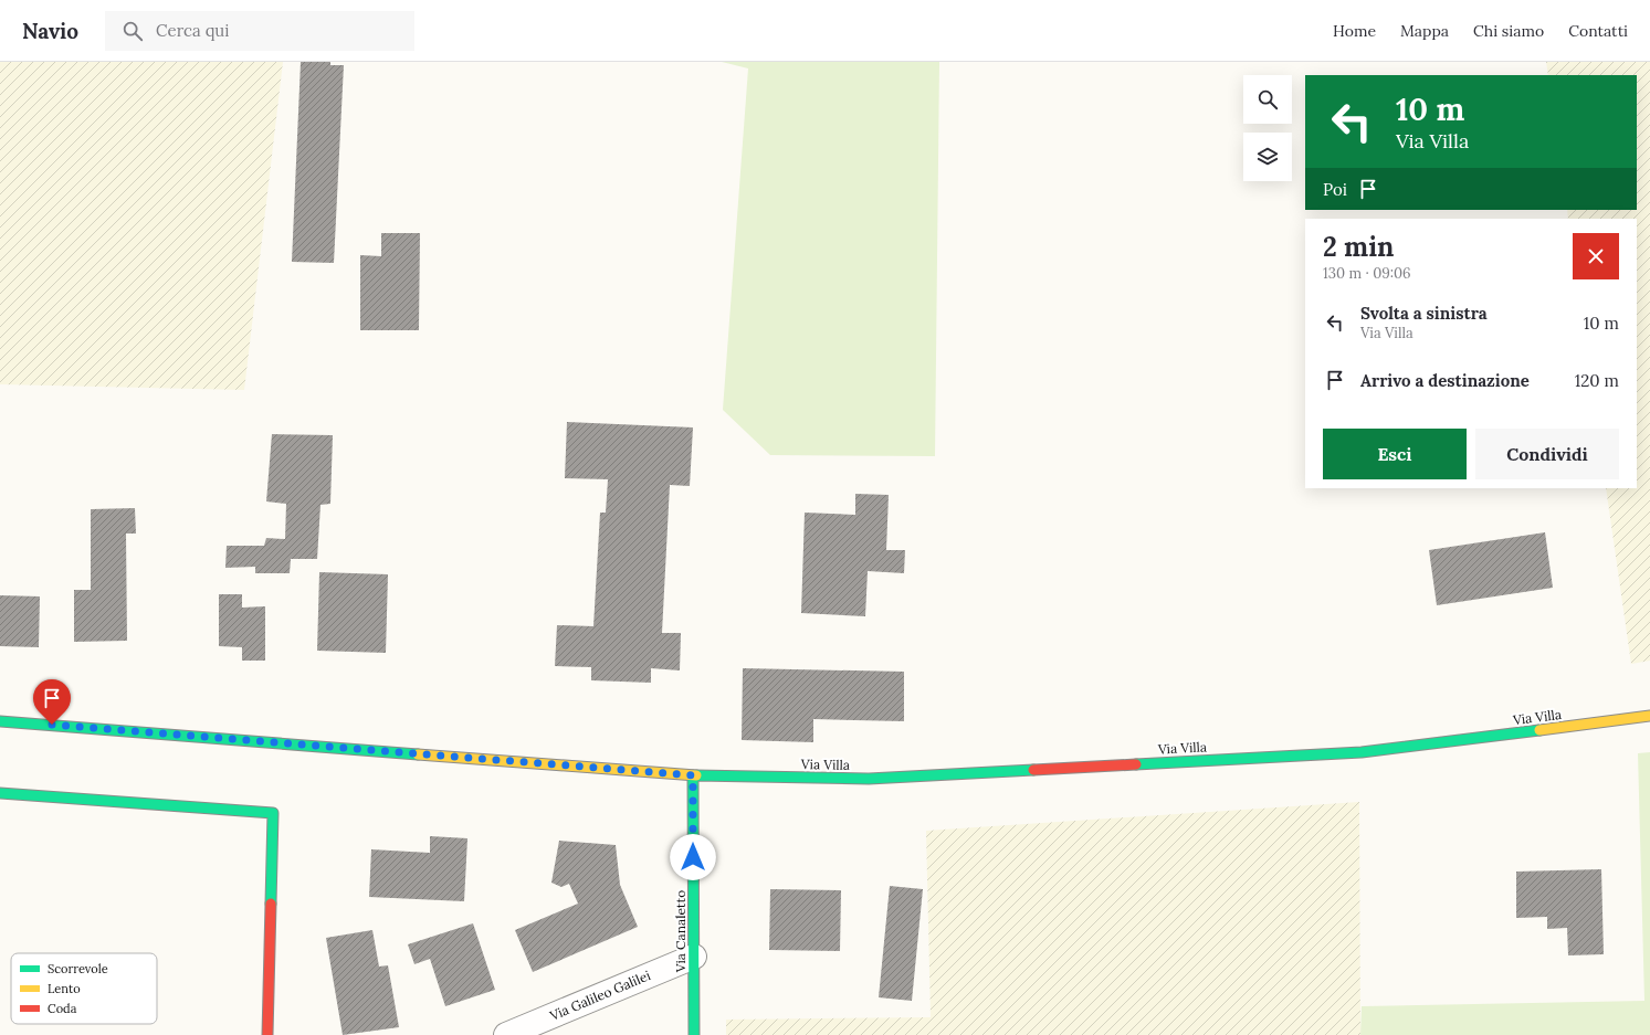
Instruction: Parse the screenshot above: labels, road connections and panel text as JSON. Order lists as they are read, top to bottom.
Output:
{
  "streets": {
    "street": ["Via Villa", "Via Canaletto", "Via Galileo Galilei"]
  },
  "crossings": [
    ["Via Villa", "Via Canaletto"],
    ["Via Canaletto", "Via Galileo Galilei"]
  ],
  "legend": ["Scorrevole", "Lento", "Coda"],
  "page": {
    "header": "Navio",
    "search": "Cerca qui",
    "nav": [
      "Home",
      "Mappa",
      "Chi siamo",
      "Contatti"
    ],
    "turn": ["10 m", "Via Villa"],
    "then": "Poi",
    "heading": ["2 min", "130 m · 09:06"],
    "list": [
      {
        "name": "Svolta a sinistra",
        "note": "Via Villa",
        "value": "10 m"
      },
      {
        "name": "Arrivo a destinazione",
        "value": "120 m"
      }
    ],
    "buttons": ["Esci", "Condividi"]
  }
}
